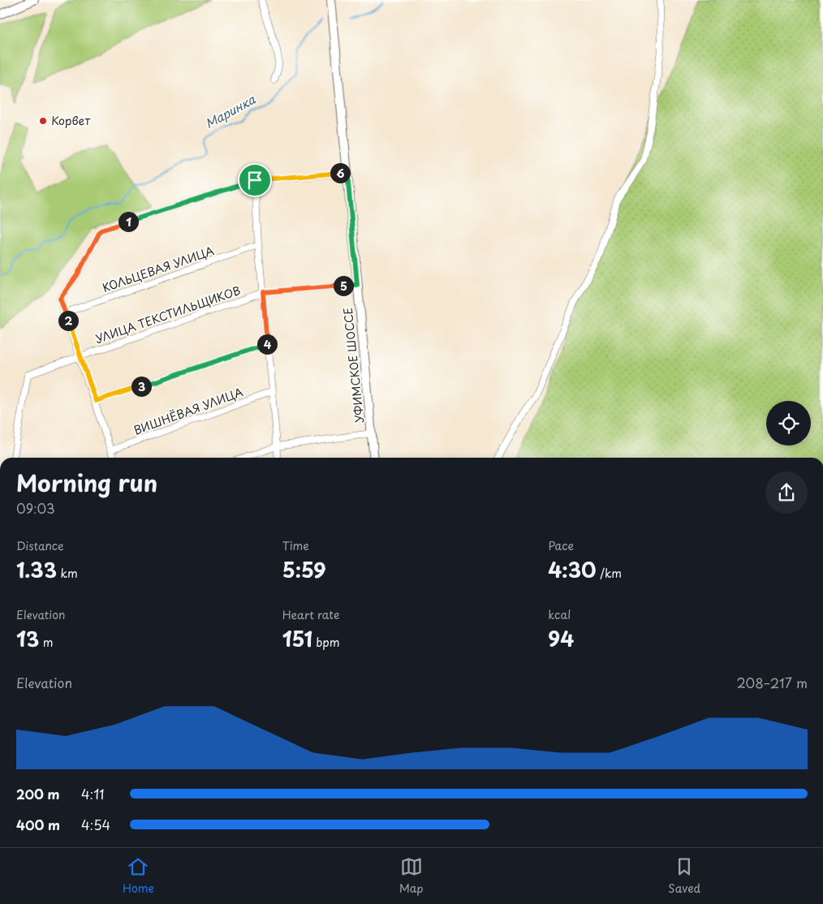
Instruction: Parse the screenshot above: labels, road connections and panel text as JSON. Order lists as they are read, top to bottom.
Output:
{
  "streets": {
    "main road": ["УФИМСКОЕ ШОССЕ"],
    "street": ["КОЛЬЦЕВАЯ УЛИЦА", "УЛИЦА ТЕКСТИЛЬЩИКОВ", "ВИШНЁВАЯ УЛИЦА"]
  },
  "crossings": [
    ["УЛИЦА ТЕКСТИЛЬЩИКОВ", "УФИМСКОЕ ШОССЕ"]
  ],
  "water": ["Маринка"],
  "places": ["Корвет"],
  "page": {
    "pins": [
      "6",
      "1",
      "5",
      "2",
      "4",
      "3"
    ],
    "heading": ["Morning run", "09:03"],
    "stats": [
      ["Distance", "1.33 km"],
      ["Time", "5:59"],
      ["Pace", "4:30 /km"],
      ["Elevation", "13 m"],
      ["Heart rate", "151 bpm"],
      ["kcal", "94"]
    ],
    "chart": ["Elevation", "208–217 m"],
    "list": [
      {
        "name": "200 m",
        "note": "4:11"
      },
      {
        "name": "400 m",
        "note": "4:54"
      }
    ],
    "tabs": ["Home", "Map", "Saved"]
  }
}
